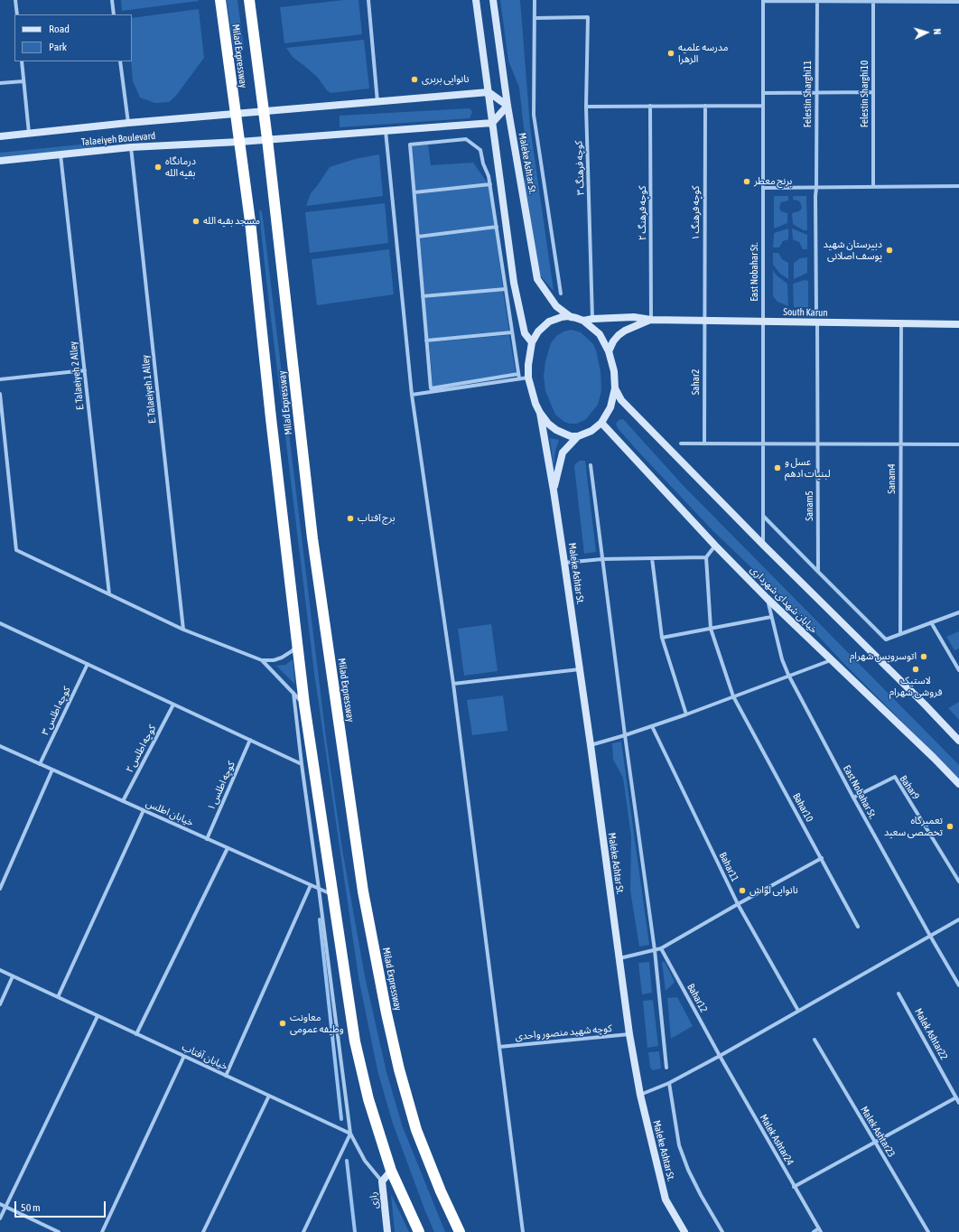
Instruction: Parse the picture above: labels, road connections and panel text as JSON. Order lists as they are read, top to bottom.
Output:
{
  "streets": {
    "highway": ["Milad Expressway"],
    "main road": [
      "Talaeiyeh Boulevard",
      "Maleke Ashtar St.",
      "South Karun",
      "خیابان شهدای شهرداری",
      "رازی"
    ],
    "street": [
      "Felestin Sharghi11",
      "Felestin Sharghi10",
      "کوچه فرهنگ ۳",
      "کوچه فرهنگ ۲",
      "کوچه فرهنگ ۱",
      "East Nobahar St.",
      "E. Talaeiyeh 2 Alley",
      "Sahar2",
      "E. Talaeiyeh 1 Alley",
      "Sanam4",
      "Sanam5",
      "کوچه اطلس ۳",
      "کوچه اطلس ۲",
      "کوچه اطلس ۱",
      "Bahar9",
      "Bahar10",
      "خیابان اطلس",
      "Bahar11",
      "Bahar12",
      "کوچه شهید منصور واحدی",
      "Malek Ashtar22",
      "خیابان آفتاب",
      "Malek Ashtar23",
      "Malek Ashtar24"
    ]
  },
  "crossings": [
    ["Milad Expressway", "Talaeiyeh Boulevard"],
    ["Milad Expressway", "خیابان اطلس"],
    ["Milad Expressway", "رازی"],
    ["Talaeiyeh Boulevard", "E. Talaeiyeh 2 Alley"],
    ["Talaeiyeh Boulevard", "E. Talaeiyeh 1 Alley"],
    ["Maleke Ashtar St.", "South Karun"],
    ["Maleke Ashtar St.", "خیابان شهدای شهرداری"],
    ["Maleke Ashtar St.", "کوچه شهید منصور واحدی"],
    ["کوچه فرهنگ ۳", "South Karun"],
    ["کوچه فرهنگ ۲", "South Karun"],
    ["کوچه فرهنگ ۱", "South Karun"],
    ["کوچه فرهنگ ۱", "Sahar2"],
    ["East Nobahar St.", "South Karun"],
    ["East Nobahar St.", "خیابان شهدای شهرداری"],
    ["East Nobahar St.", "Bahar9"],
    ["South Karun", "Sahar2"],
    ["South Karun", "Sanam4"],
    ["South Karun", "Sanam5"],
    ["South Karun", "خیابان شهدای شهرداری"],
    ["کوچه اطلس ۳", "خیابان اطلس"],
    ["کوچه اطلس ۲", "خیابان اطلس"],
    ["کوچه اطلس ۱", "خیابان اطلس"],
    ["Bahar12", "Malek Ashtar24"]
  ],
  "places": [
    "مدرسه علمیه الزهرا",
    "نانوایی بربری",
    "درمانگاه بقیه الله",
    "برنج معطر",
    "مسجد بقیه الله",
    "دبیرستان شهید یوسف اصلانی",
    "عسل و لبنیات ادهم",
    "برج آفتاب",
    "اتوسرویس شهرام",
    "لاستیک فروشی شهرام",
    "تعمیرگاه تخصصی سعید",
    "نانوایی لواش",
    "معاونت وظیفه عمومی"
  ],
  "legend": ["Road", "Park"],
  "scale_bar": "50 m",
  "north": "right"
}
